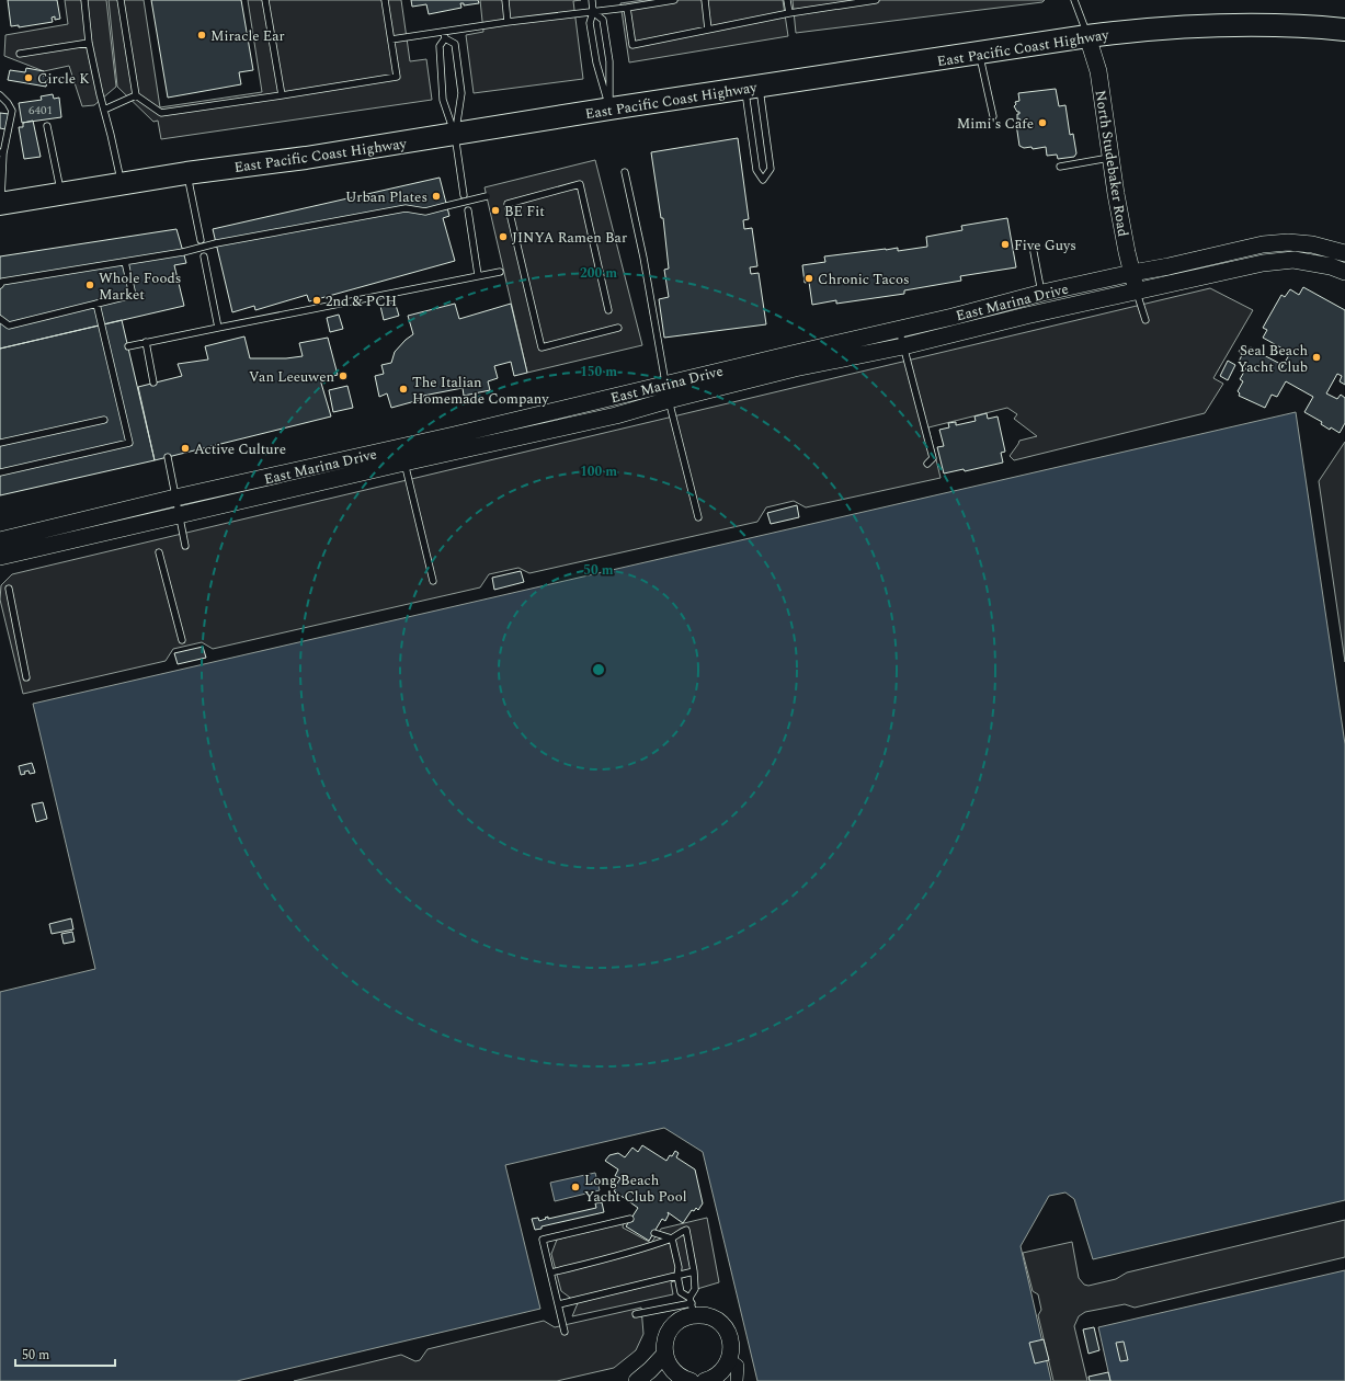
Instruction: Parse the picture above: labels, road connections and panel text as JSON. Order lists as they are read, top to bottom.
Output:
{
  "streets": {
    "highway": ["East Pacific Coast Highway"],
    "main road": ["North Studebaker Road", "East Marina Drive"]
  },
  "crossings": [
    ["East Pacific Coast Highway", "North Studebaker Road"],
    ["North Studebaker Road", "East Marina Drive"]
  ],
  "places": [
    "Miracle Ear",
    "Circle K",
    "Mimi's Cafe",
    "Urban Plates",
    "BE Fit",
    "JINYA Ramen Bar",
    "Five Guys",
    "Chronic Tacos",
    "Whole Foods Market",
    "2nd & PCH",
    "Seal Beach Yacht Club",
    "Van Leeuwen",
    "The Italian Homemade Company",
    "Active Culture",
    "Long Beach Yacht Club Pool"
  ],
  "house_numbers": ["6401"],
  "scale_bar": "50 m",
  "rings": [
    "200 m",
    "150 m",
    "100 m",
    "50 m"
  ]
}
